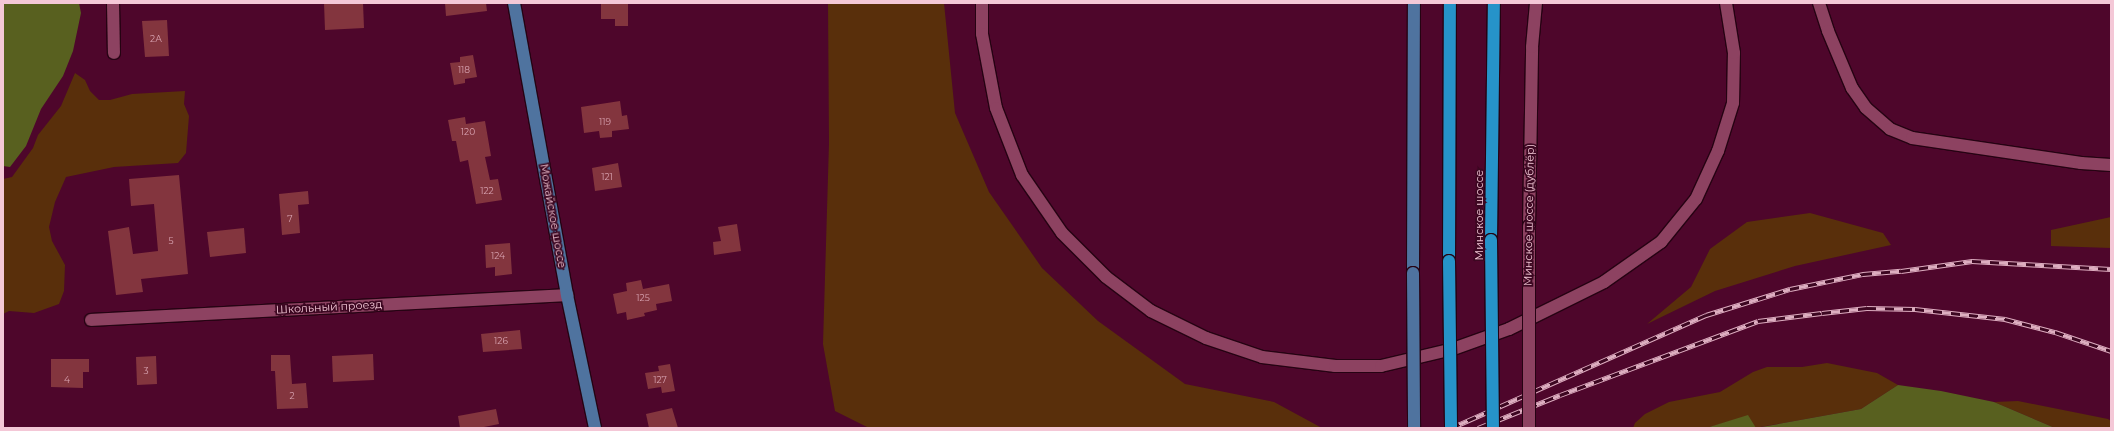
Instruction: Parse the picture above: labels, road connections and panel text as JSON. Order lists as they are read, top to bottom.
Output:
{
  "streets": {
    "highway": ["Минское шоссе"],
    "main road": ["Можайское шоссе"],
    "street": ["Минское шоссе (дублёр)", "Школьный проезд"]
  },
  "crossings": [
    ["Можайское шоссе", "Школьный проезд"]
  ],
  "house_numbers": [
    "2А",
    "118",
    "119",
    "120",
    "121",
    "122",
    "7",
    "5",
    "124",
    "125",
    "126",
    "3",
    "4",
    "127",
    "2"
  ]
}
